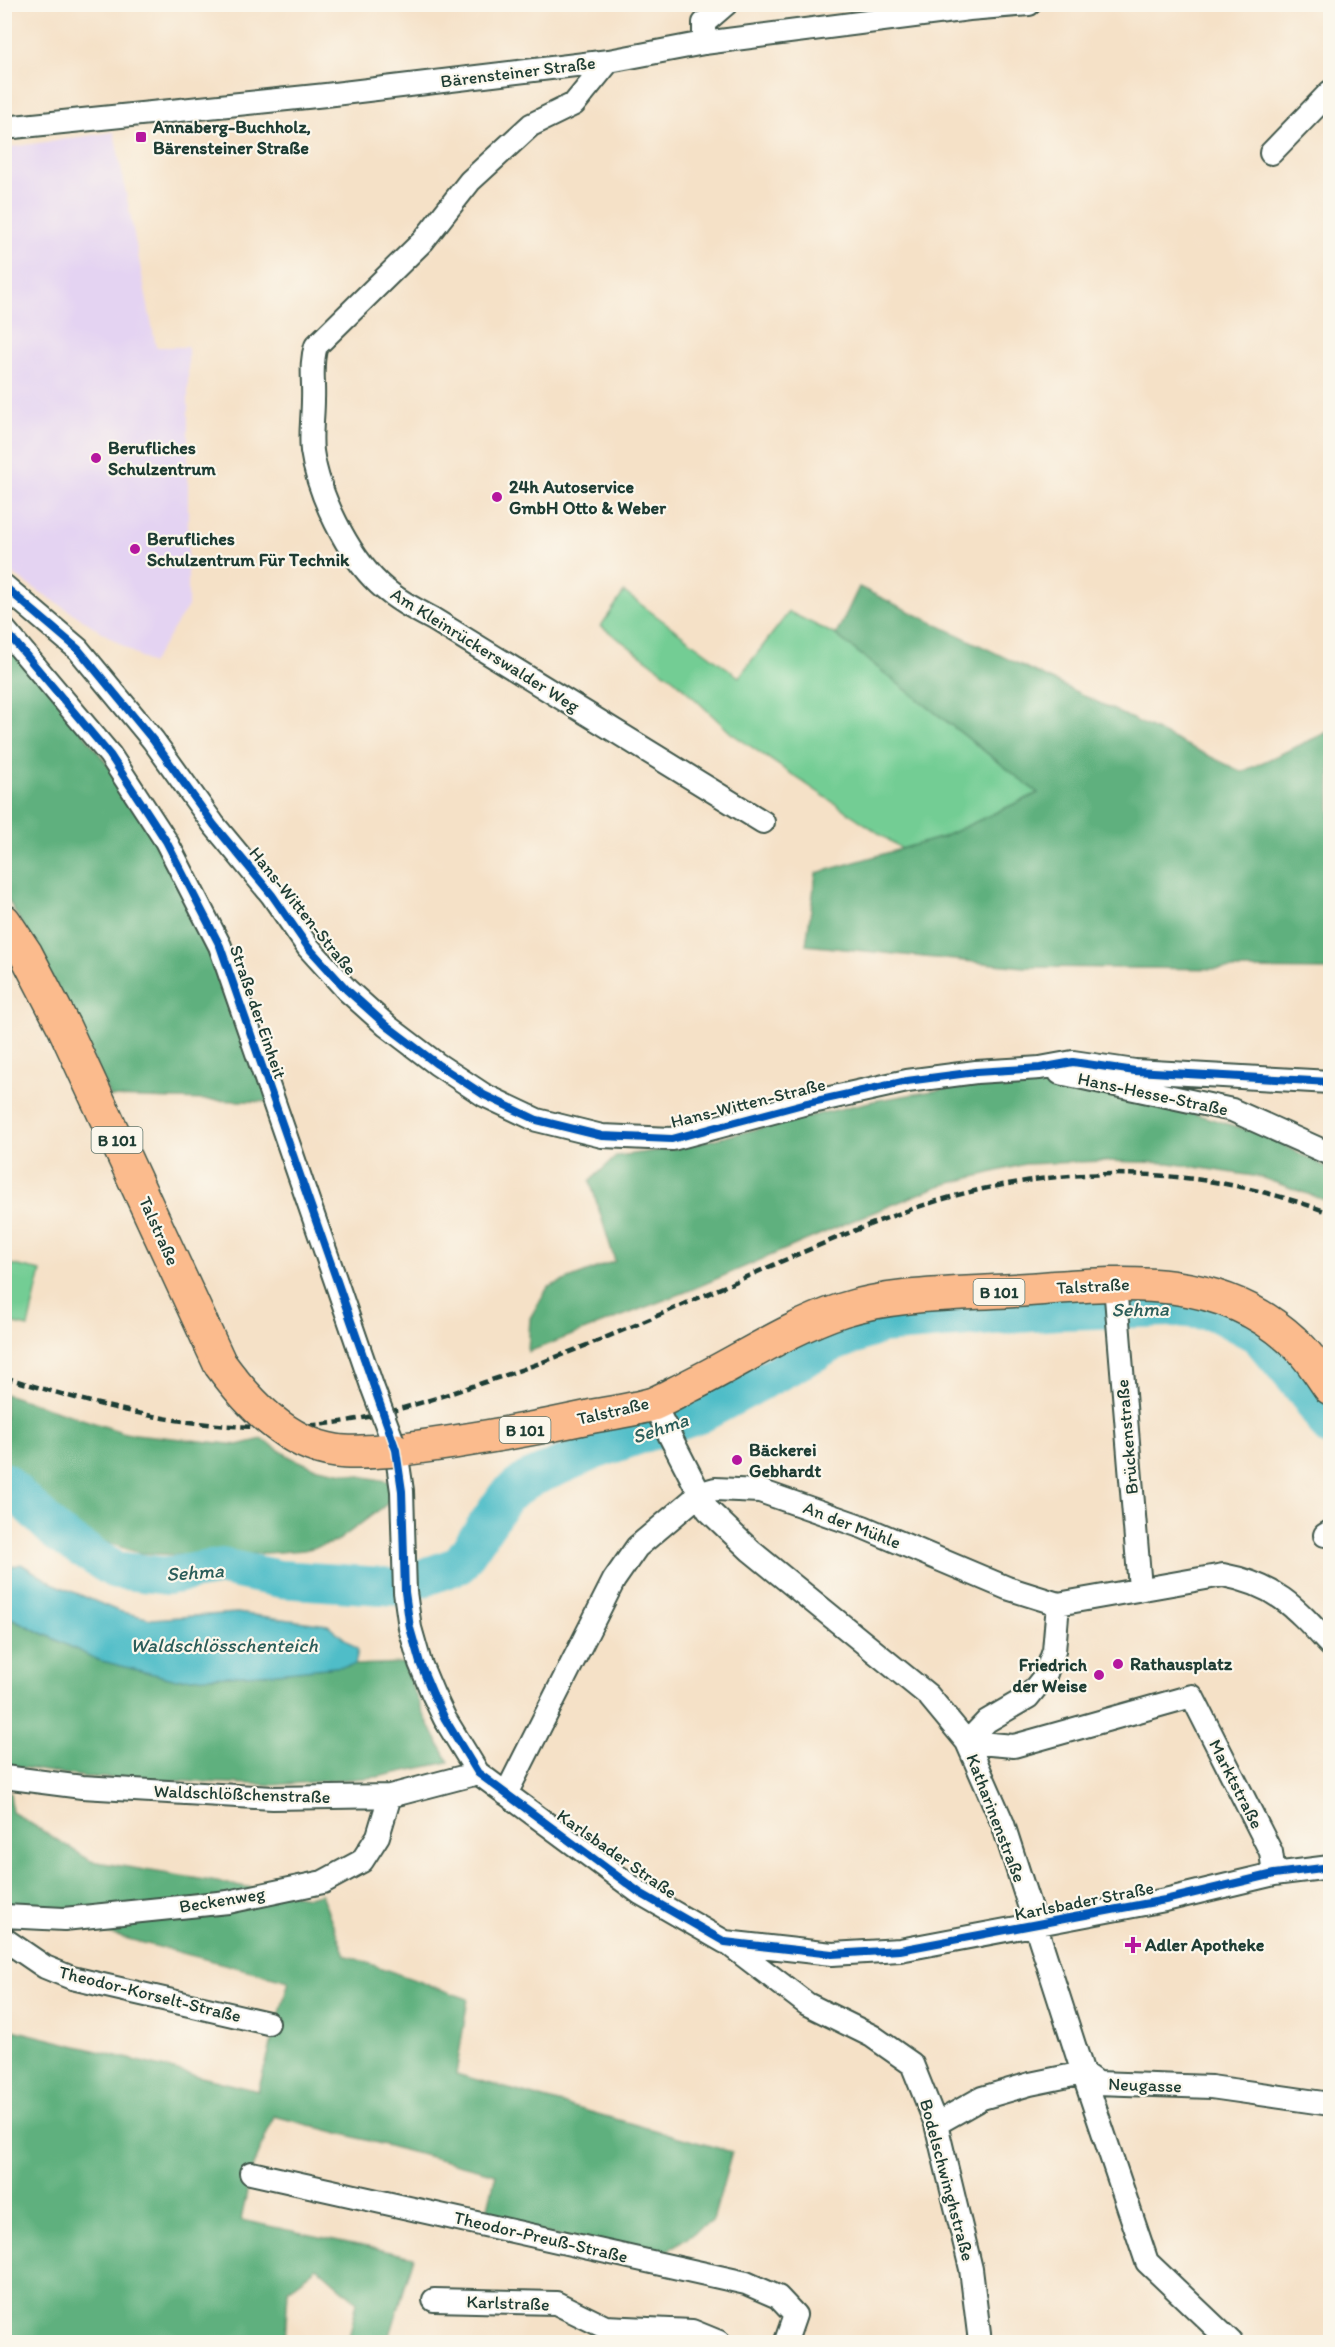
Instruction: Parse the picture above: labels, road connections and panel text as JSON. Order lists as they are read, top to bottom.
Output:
{
  "streets": {
    "main road": ["B 101", "Talstraße"],
    "street": [
      "Bärensteiner Straße",
      "Am Kleinrückerswalder Weg",
      "Hans-Witten-Straße",
      "Straße der Einheit",
      "Hans-Hesse-Straße",
      "Brückenstraße",
      "An der Mühle",
      "Marktstraße",
      "Waldschlößchenstraße",
      "Katharinenstraße",
      "Karlsbader Straße",
      "Beckenweg",
      "Theodor-Korselt-Straße",
      "Neugasse",
      "Bodelschwinghstraße",
      "Theodor-Preuß-Straße",
      "Karlstraße"
    ]
  },
  "crossings": [
    ["Bärensteiner Straße", "Am Kleinrückerswalder Weg"],
    ["Hans-Witten-Straße", "Hans-Hesse-Straße"],
    ["Straße der Einheit", "Talstraße"],
    ["Straße der Einheit", "Karlsbader Straße"],
    ["Talstraße", "Brückenstraße"],
    ["Talstraße", "Katharinenstraße"],
    ["Talstraße", "Karlsbader Straße"],
    ["Brückenstraße", "An der Mühle"],
    ["An der Mühle", "Katharinenstraße"],
    ["Marktstraße", "Katharinenstraße"],
    ["Marktstraße", "Karlsbader Straße"],
    ["Waldschlößchenstraße", "Karlsbader Straße"],
    ["Waldschlößchenstraße", "Beckenweg"],
    ["Katharinenstraße", "Karlsbader Straße"],
    ["Katharinenstraße", "Neugasse"],
    ["Karlsbader Straße", "Bodelschwinghstraße"],
    ["Neugasse", "Bodelschwinghstraße"]
  ],
  "water": ["Sehma", "Waldschlösschenteich"],
  "places": {
    "transit": ["Annaberg-Buchholz, Bärensteiner Straße"],
    "other": [
      "Berufliches Schulzentrum",
      "24h Autoservice GmbH Otto & Weber",
      "Berufliches Schulzentrum Für Technik",
      "Bäckerei Gebhardt",
      "Rathausplatz",
      "Friedrich der Weise"
    ],
    "health": ["Adler Apotheke"]
  }
}
